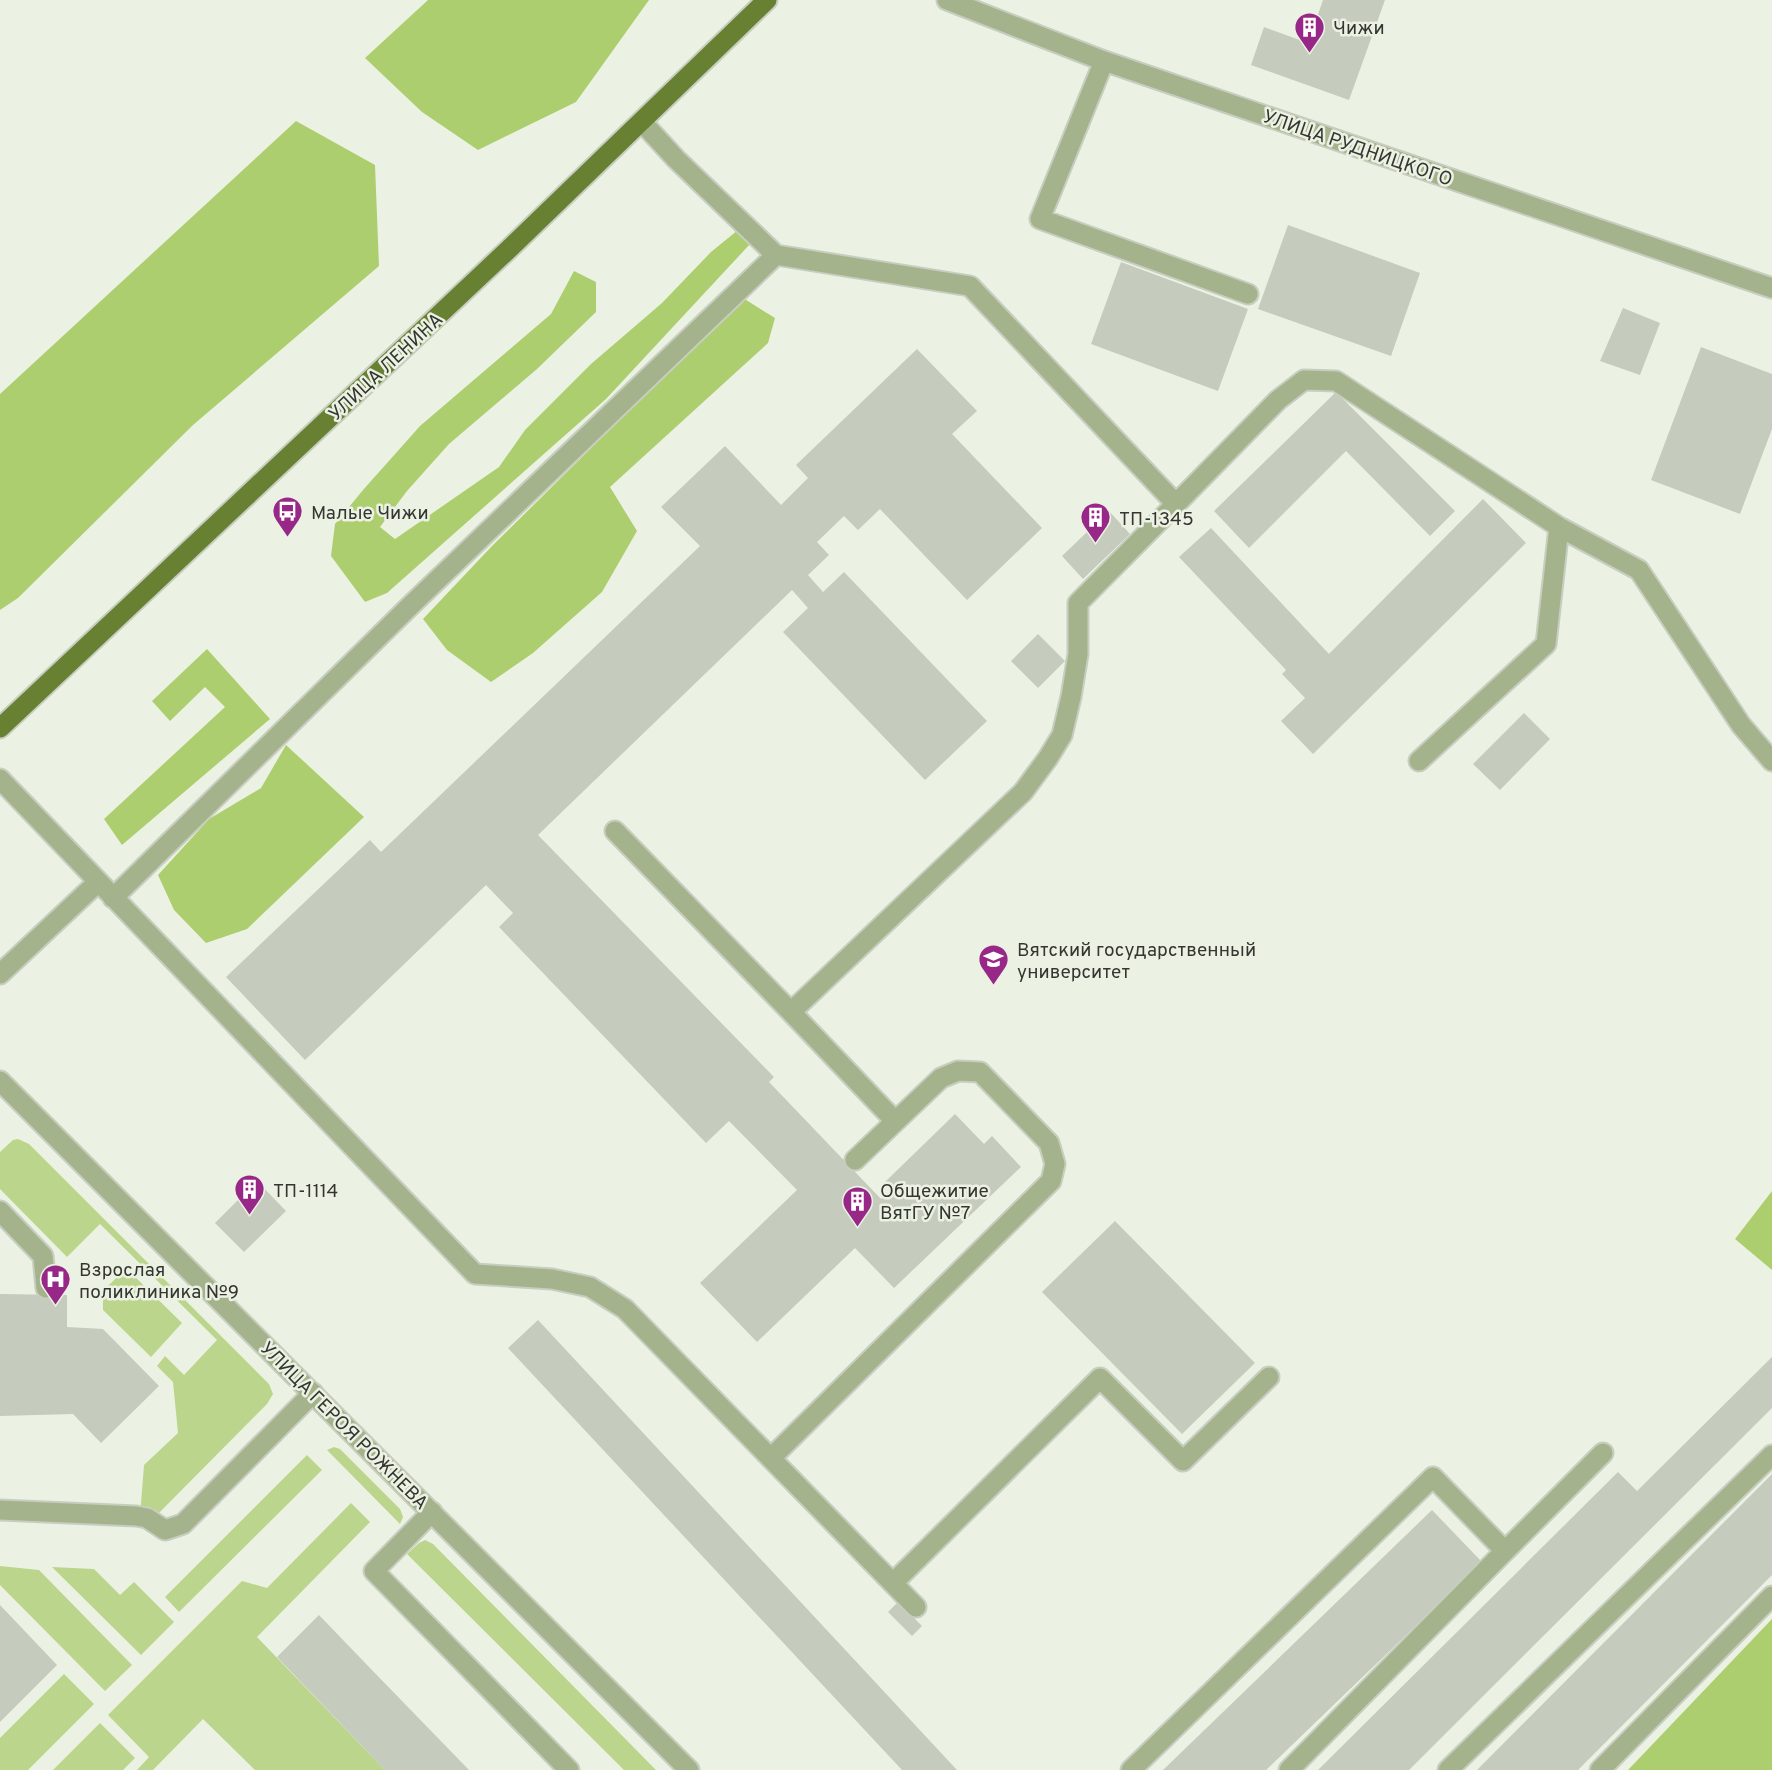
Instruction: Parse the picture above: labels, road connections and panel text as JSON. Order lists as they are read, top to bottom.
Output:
{
  "streets": {
    "main road": ["УЛИЦА ЛЕНИНА"],
    "street": ["УЛИЦА РУДНИЦКОГО", "УЛИЦА ГЕРОЯ РОЖНЕВА"]
  },
  "places": {
    "building": [
      "Чижи",
      "ТП-1345",
      "ТП-1114",
      "Общежитие ВятГУ №7"
    ],
    "bus stop": ["Малые Чижи"],
    "school or university": ["Вятский государственный университет"],
    "hospital": ["Взрослая поликлиника №9"]
  }
}
